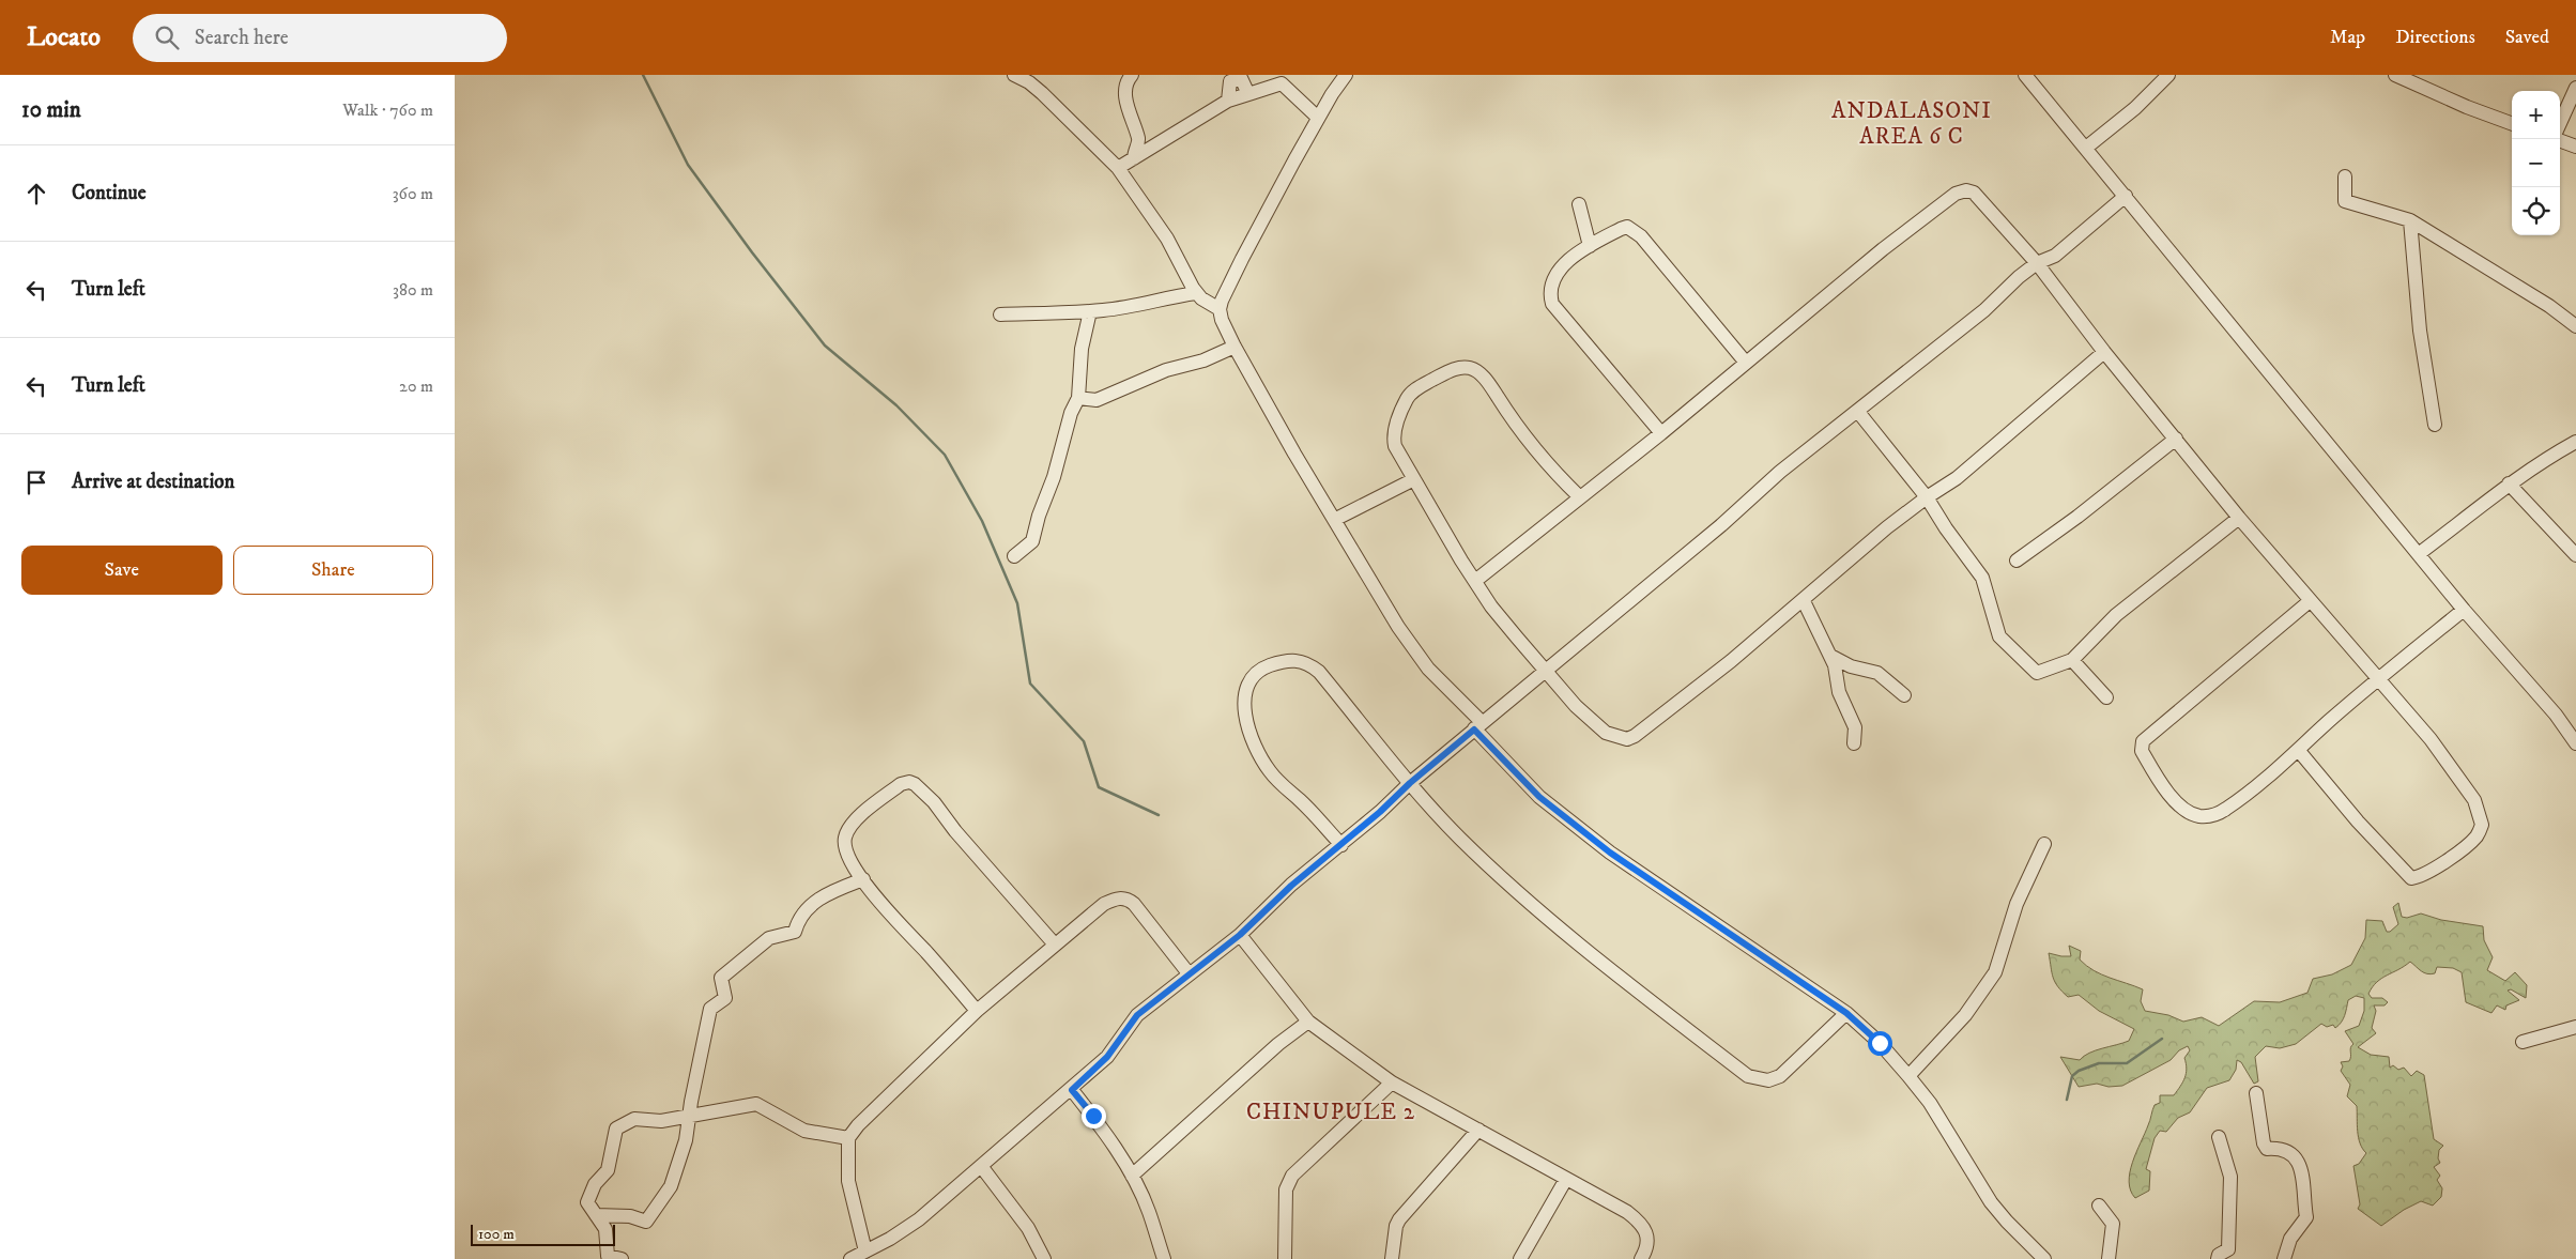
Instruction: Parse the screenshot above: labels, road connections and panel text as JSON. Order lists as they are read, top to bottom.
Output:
{
  "districts": ["ANDALASONI AREA 6 C", "CHINUPULE 2"],
  "scale_bar": "100 m",
  "page": {
    "header": "Locato",
    "search": "Search here",
    "nav": ["Map", "Directions", "Saved"],
    "heading": ["10 min", "Walk · 760 m"],
    "map_buttons": ["+", "−"],
    "list": [
      ["Continue", "360 m"],
      ["Turn left", "380 m"],
      ["Turn left", "20 m"],
      "Arrive at destination"
    ],
    "buttons": ["Save", "Share"],
    "scale": "100 m"
  }
}
